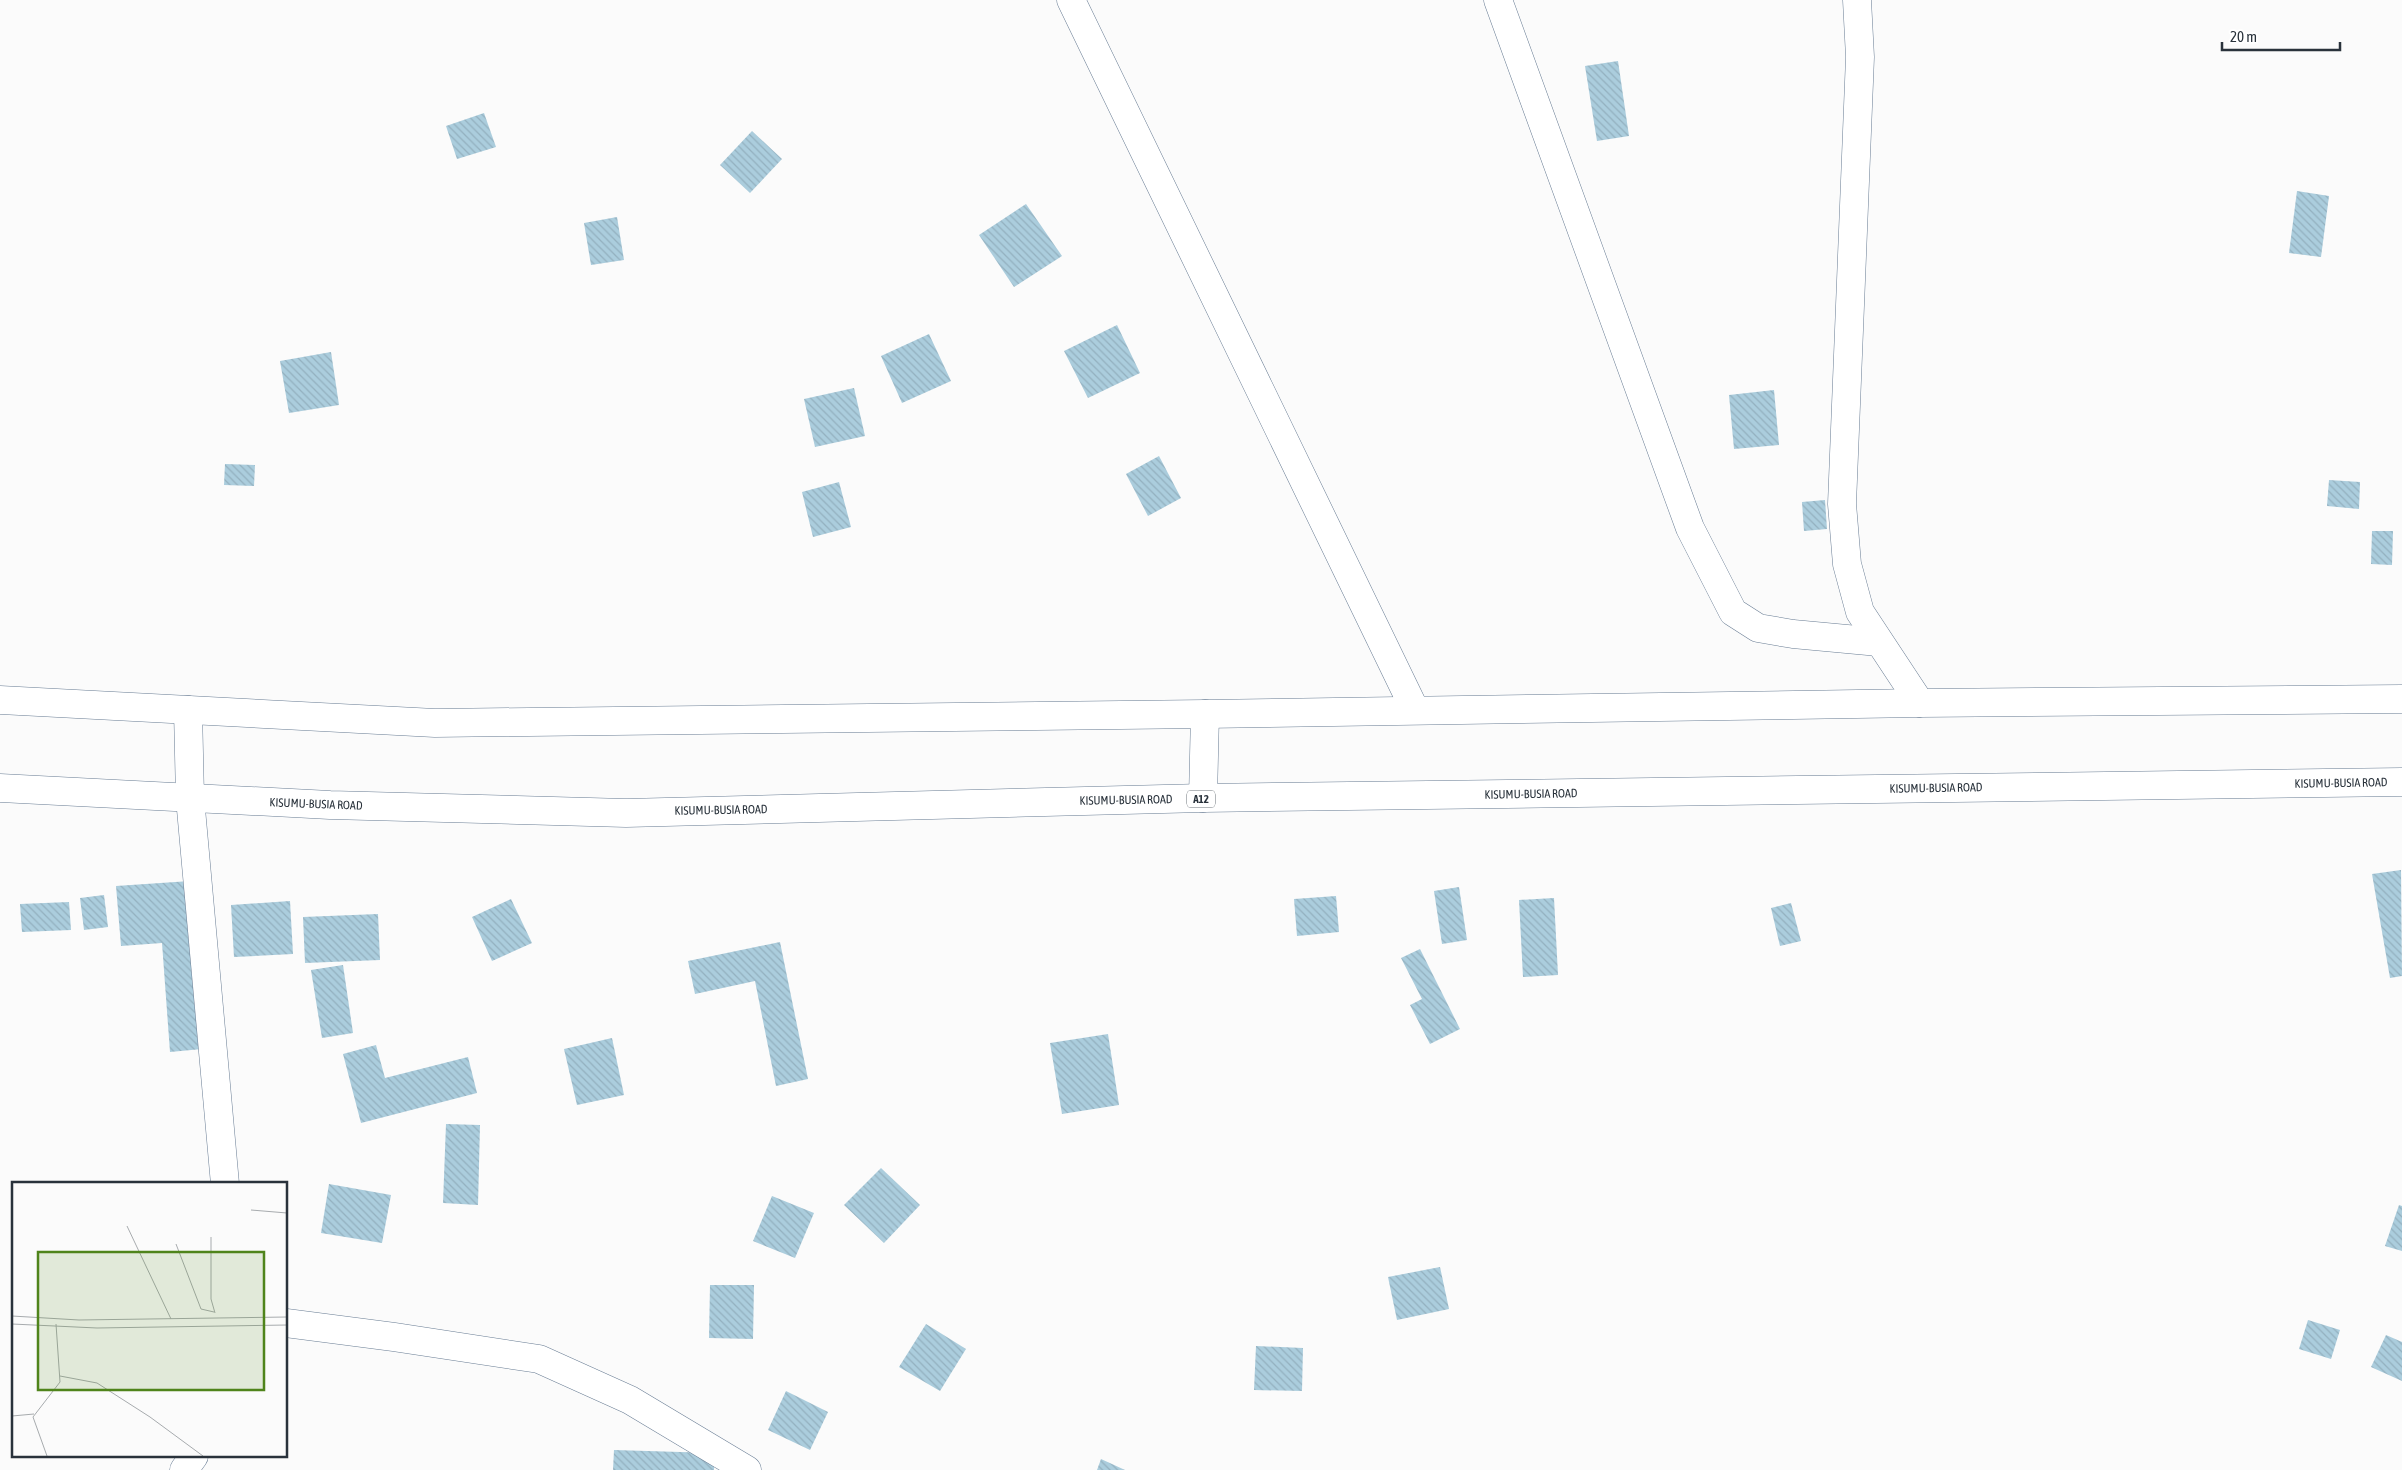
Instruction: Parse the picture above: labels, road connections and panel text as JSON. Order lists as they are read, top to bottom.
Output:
{
  "streets": {
    "main road": ["KISUMU-BUSIA ROAD", "A12"]
  },
  "scale_bar": "20 m"
}
